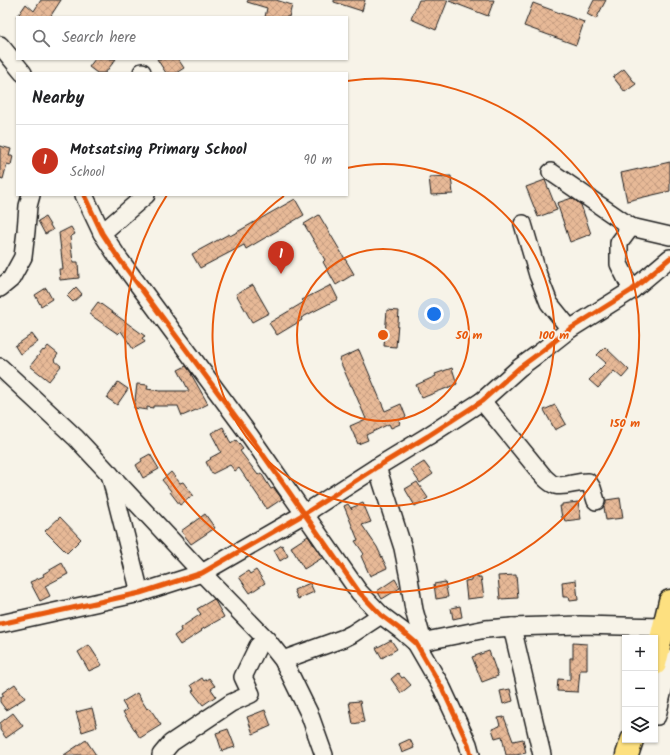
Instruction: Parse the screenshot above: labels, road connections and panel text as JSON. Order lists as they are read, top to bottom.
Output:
{
  "page": {
    "search": "Search here",
    "heading": "Nearby",
    "list": [
      {
        "mark": "1",
        "name": "Motsatsing Primary School",
        "note": "School",
        "value": "90 m"
      }
    ],
    "pins": "1",
    "map_buttons": ["+", "−"]
  },
  "rings": ["50 m", "100 m", "150 m"]
}
